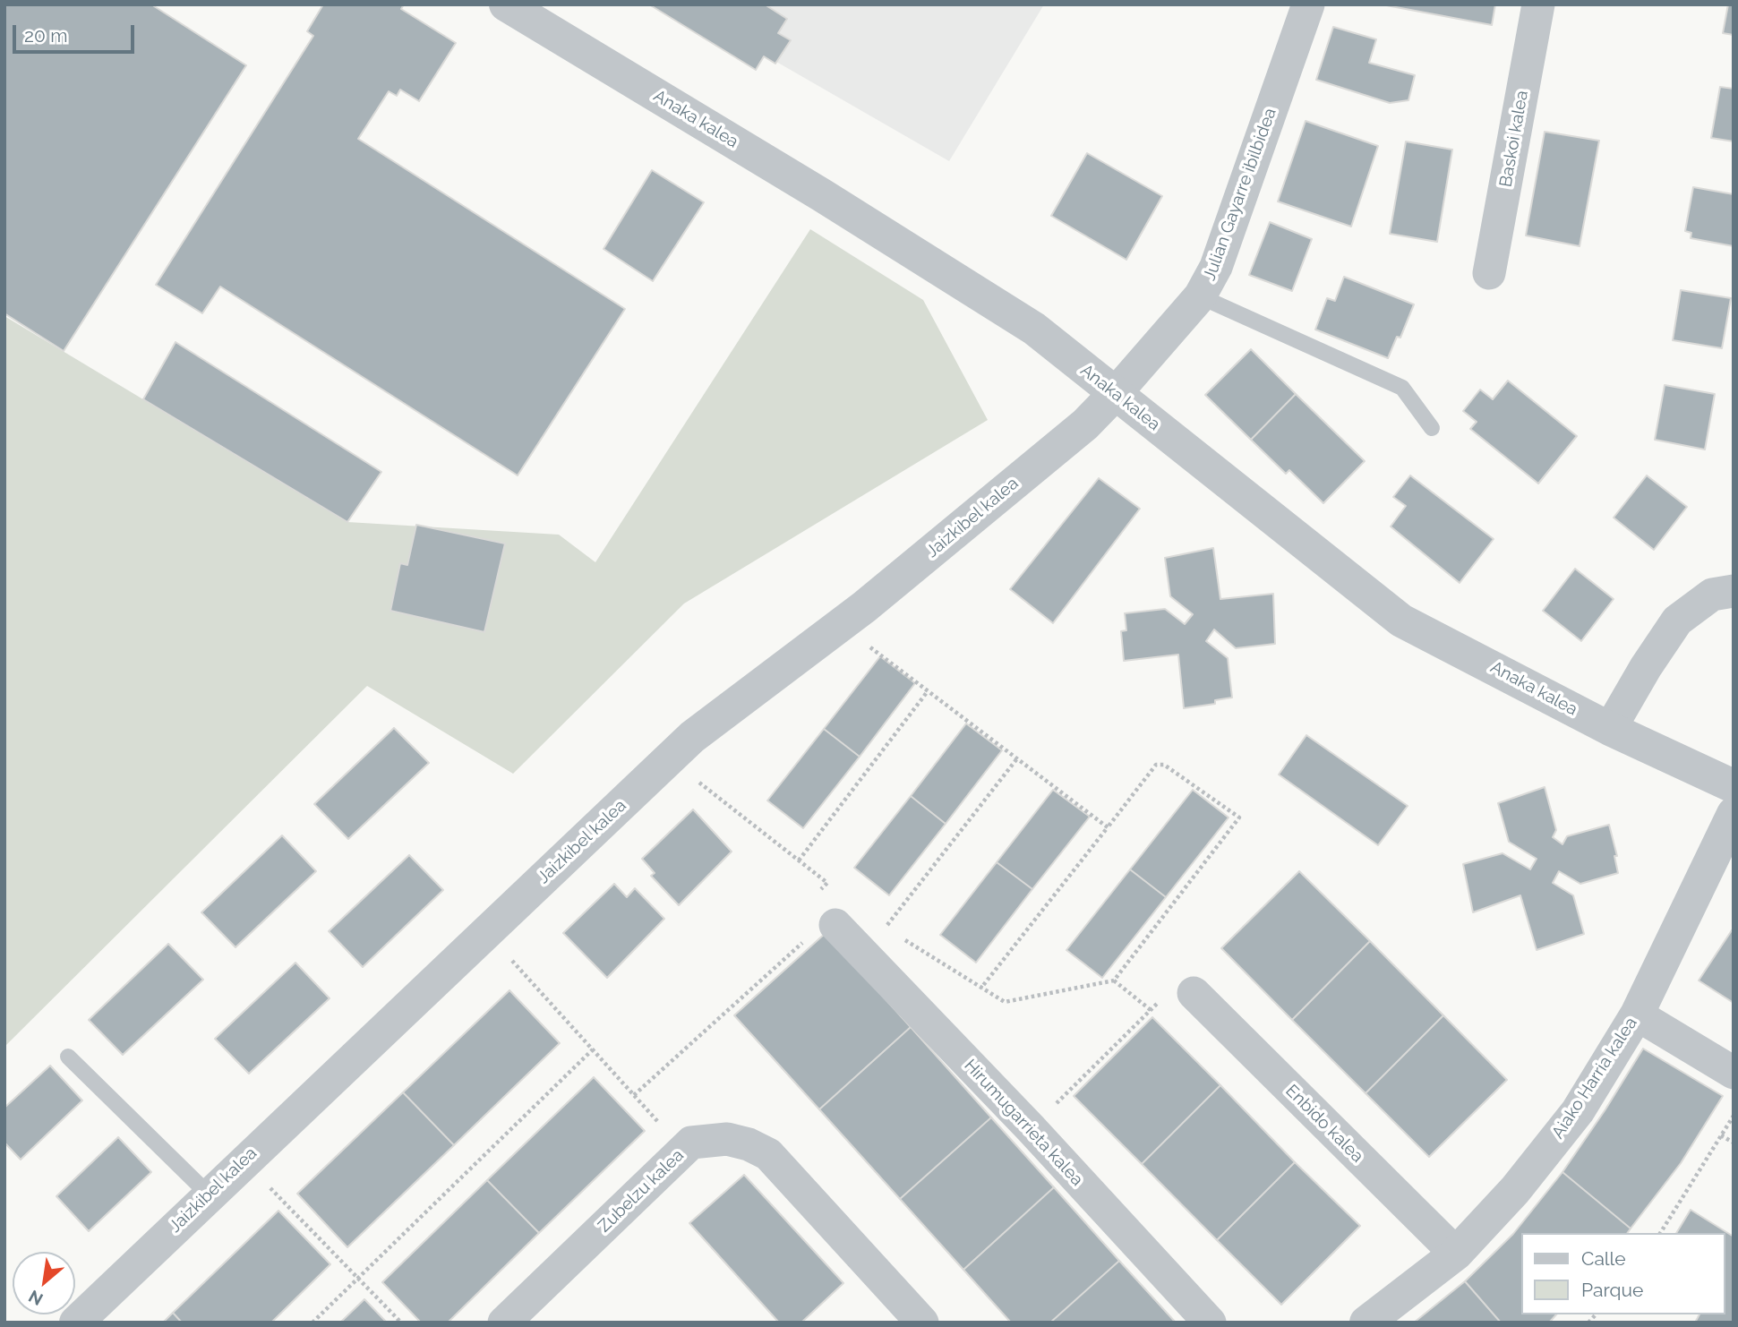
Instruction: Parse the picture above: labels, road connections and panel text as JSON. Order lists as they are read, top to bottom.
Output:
{
  "streets": {
    "street": [
      "Anaka kalea",
      "Baskoi kalea",
      "Julian Gayarre ibilbidea",
      "Jaizkibel kalea",
      "Aiako Harria kalea",
      "Hirumugarrieta kalea",
      "Enbido kalea",
      "Zubelzu kalea"
    ]
  },
  "crossings": [
    ["Anaka kalea", "Julian Gayarre ibilbidea"],
    ["Anaka kalea", "Jaizkibel kalea"],
    ["Julian Gayarre ibilbidea", "Jaizkibel kalea"],
    ["Aiako Harria kalea", "Enbido kalea"]
  ],
  "legend": ["Calle", "Parque"],
  "scale_bar": "20 m",
  "north": "bottom left"
}
